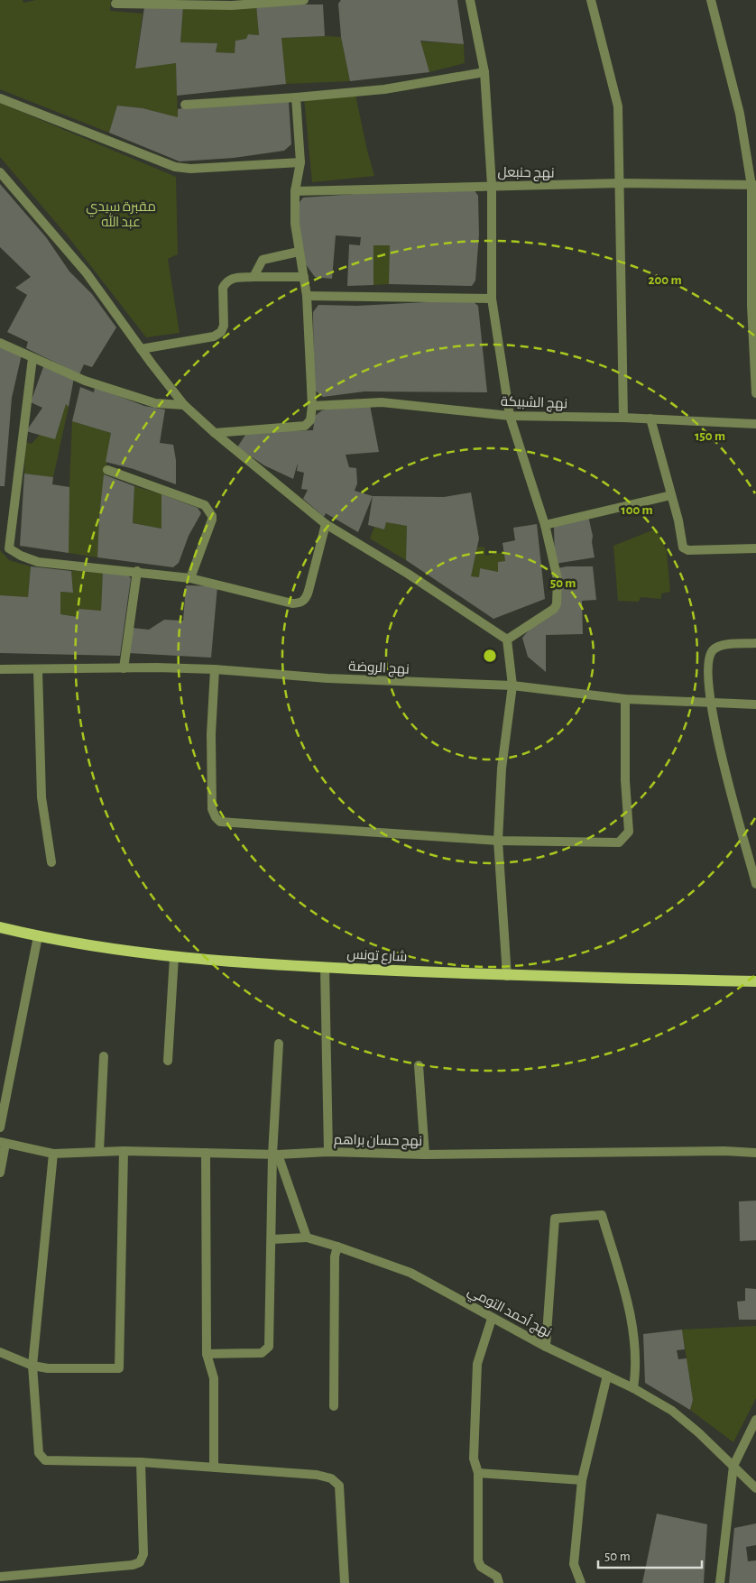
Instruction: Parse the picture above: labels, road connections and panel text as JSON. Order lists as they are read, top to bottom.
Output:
{
  "streets": {
    "main road": ["شارع تونس"],
    "street": [
      "نهج حنبعل",
      "نهج الشبيكة",
      "نهج الروضة",
      "نهج حسان براهم",
      "نهج أحمد التومي"
    ]
  },
  "parks": ["مقبرة سيدي عبد الله"],
  "scale_bar": "50 m",
  "rings": [
    "200 m",
    "150 m",
    "100 m",
    "50 m"
  ]
}
